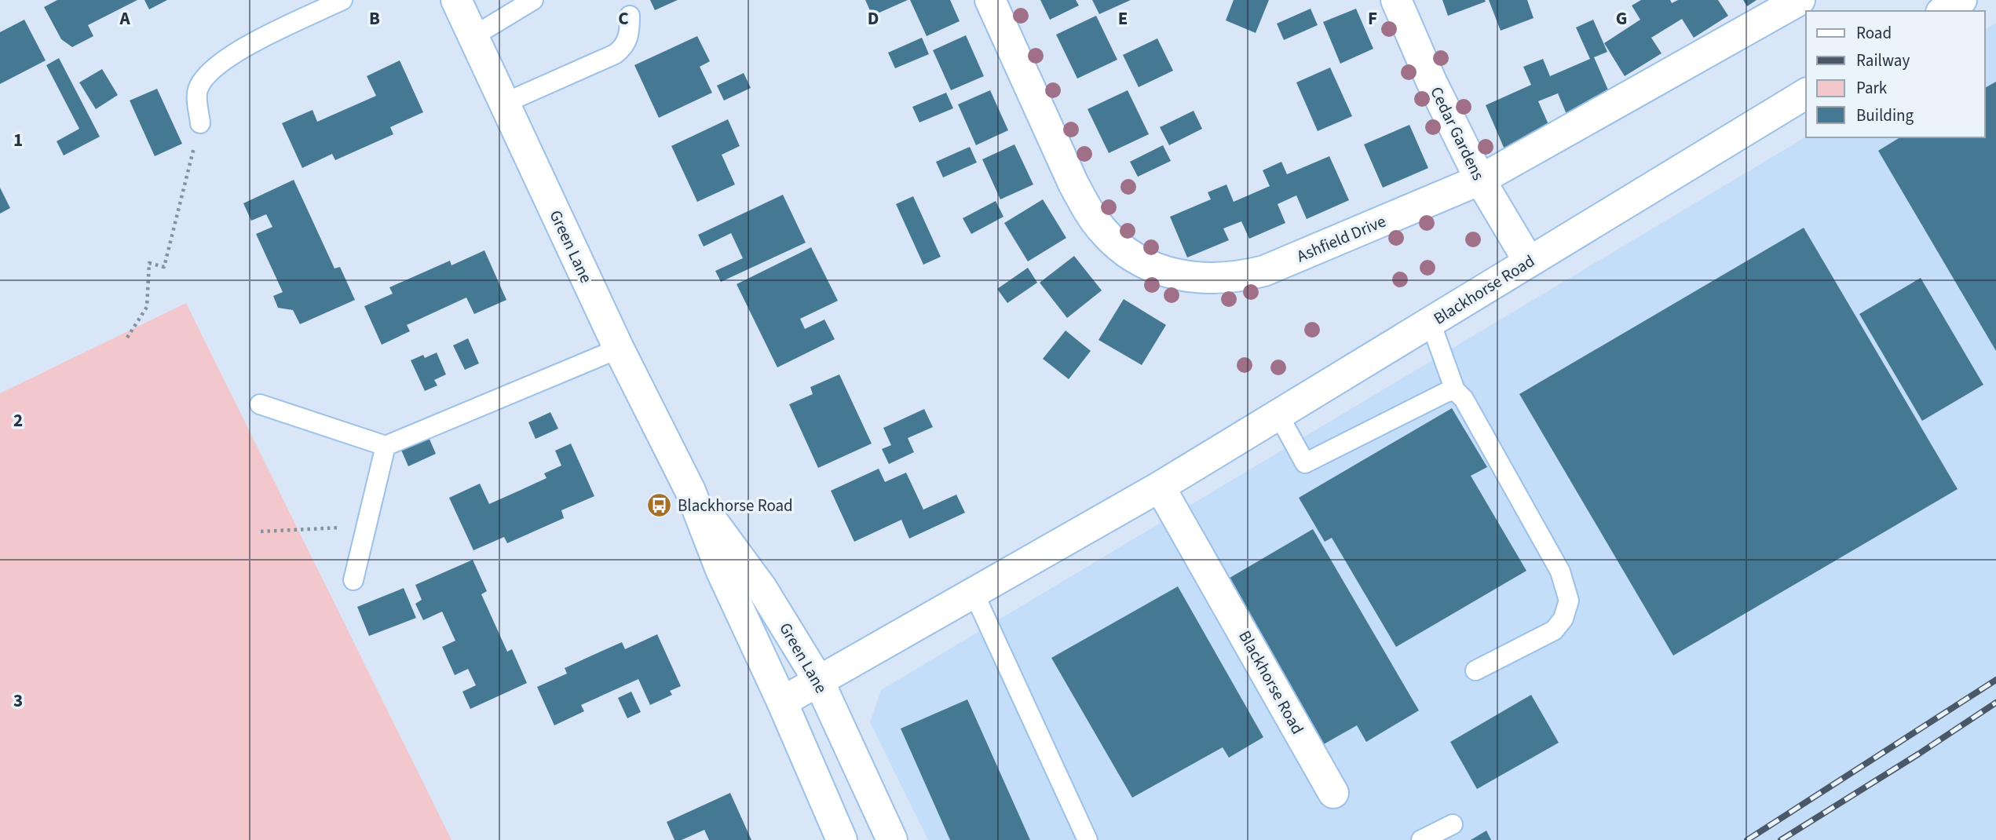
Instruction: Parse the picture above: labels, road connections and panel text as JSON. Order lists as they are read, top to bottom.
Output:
{
  "streets": {
    "street": [
      "Cedar Gardens",
      "Ashfield Drive",
      "Green Lane",
      "Blackhorse Road"
    ]
  },
  "crossings": [
    ["Cedar Gardens", "Ashfield Drive"],
    ["Cedar Gardens", "Blackhorse Road"],
    ["Green Lane", "Blackhorse Road"]
  ],
  "places": {
    "bus stop": ["Blackhorse Road"]
  },
  "legend": [
    "Road",
    "Railway",
    "Park",
    "Building"
  ],
  "grid": {
    "columns": [
      "A",
      "B",
      "C",
      "D",
      "E",
      "F",
      "G"
    ],
    "rows": ["1", "2", "3"]
  }
}
